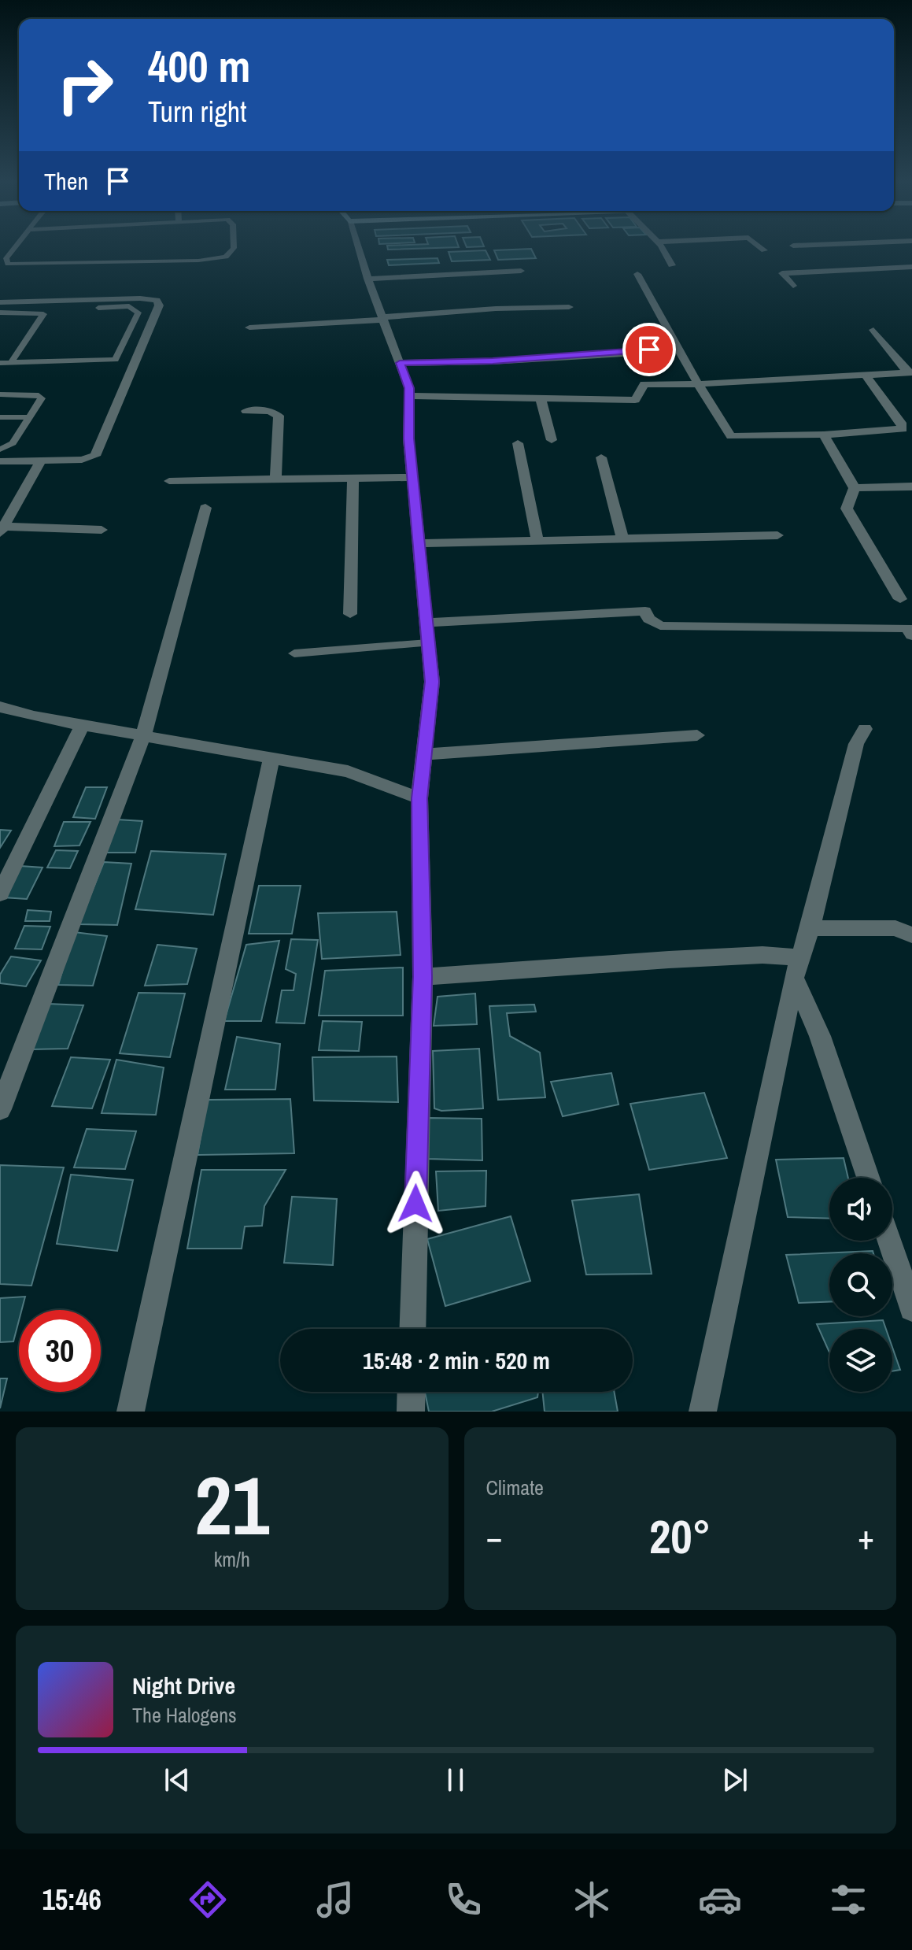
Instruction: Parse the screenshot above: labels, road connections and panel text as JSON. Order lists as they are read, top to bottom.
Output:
{
  "page": {
    "turn": ["400 m", "Turn right"],
    "then": "Then",
    "limit": "30",
    "trip": "15:48 · 2 min · 520 m",
    "tile": [
      ["21", "km/h"],
      "Climate"
    ],
    "heat": ["−", "20°", "+"],
    "song": ["Night Drive", "The Halogens"],
    "tabs": "15:46"
  }
}
